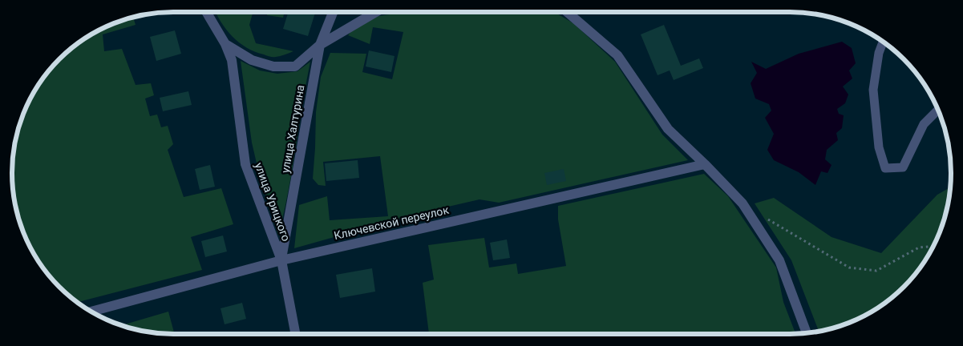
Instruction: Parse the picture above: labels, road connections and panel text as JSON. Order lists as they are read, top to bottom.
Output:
{
  "streets": {
    "street": ["улица Халтурина", "улица Урицкого", "Ключевской переулок"]
  },
  "crossings": [
    ["улица Халтурина", "улица Урицкого"],
    ["улица Халтурина", "Ключевской переулок"],
    ["улица Урицкого", "Ключевской переулок"]
  ]
}
